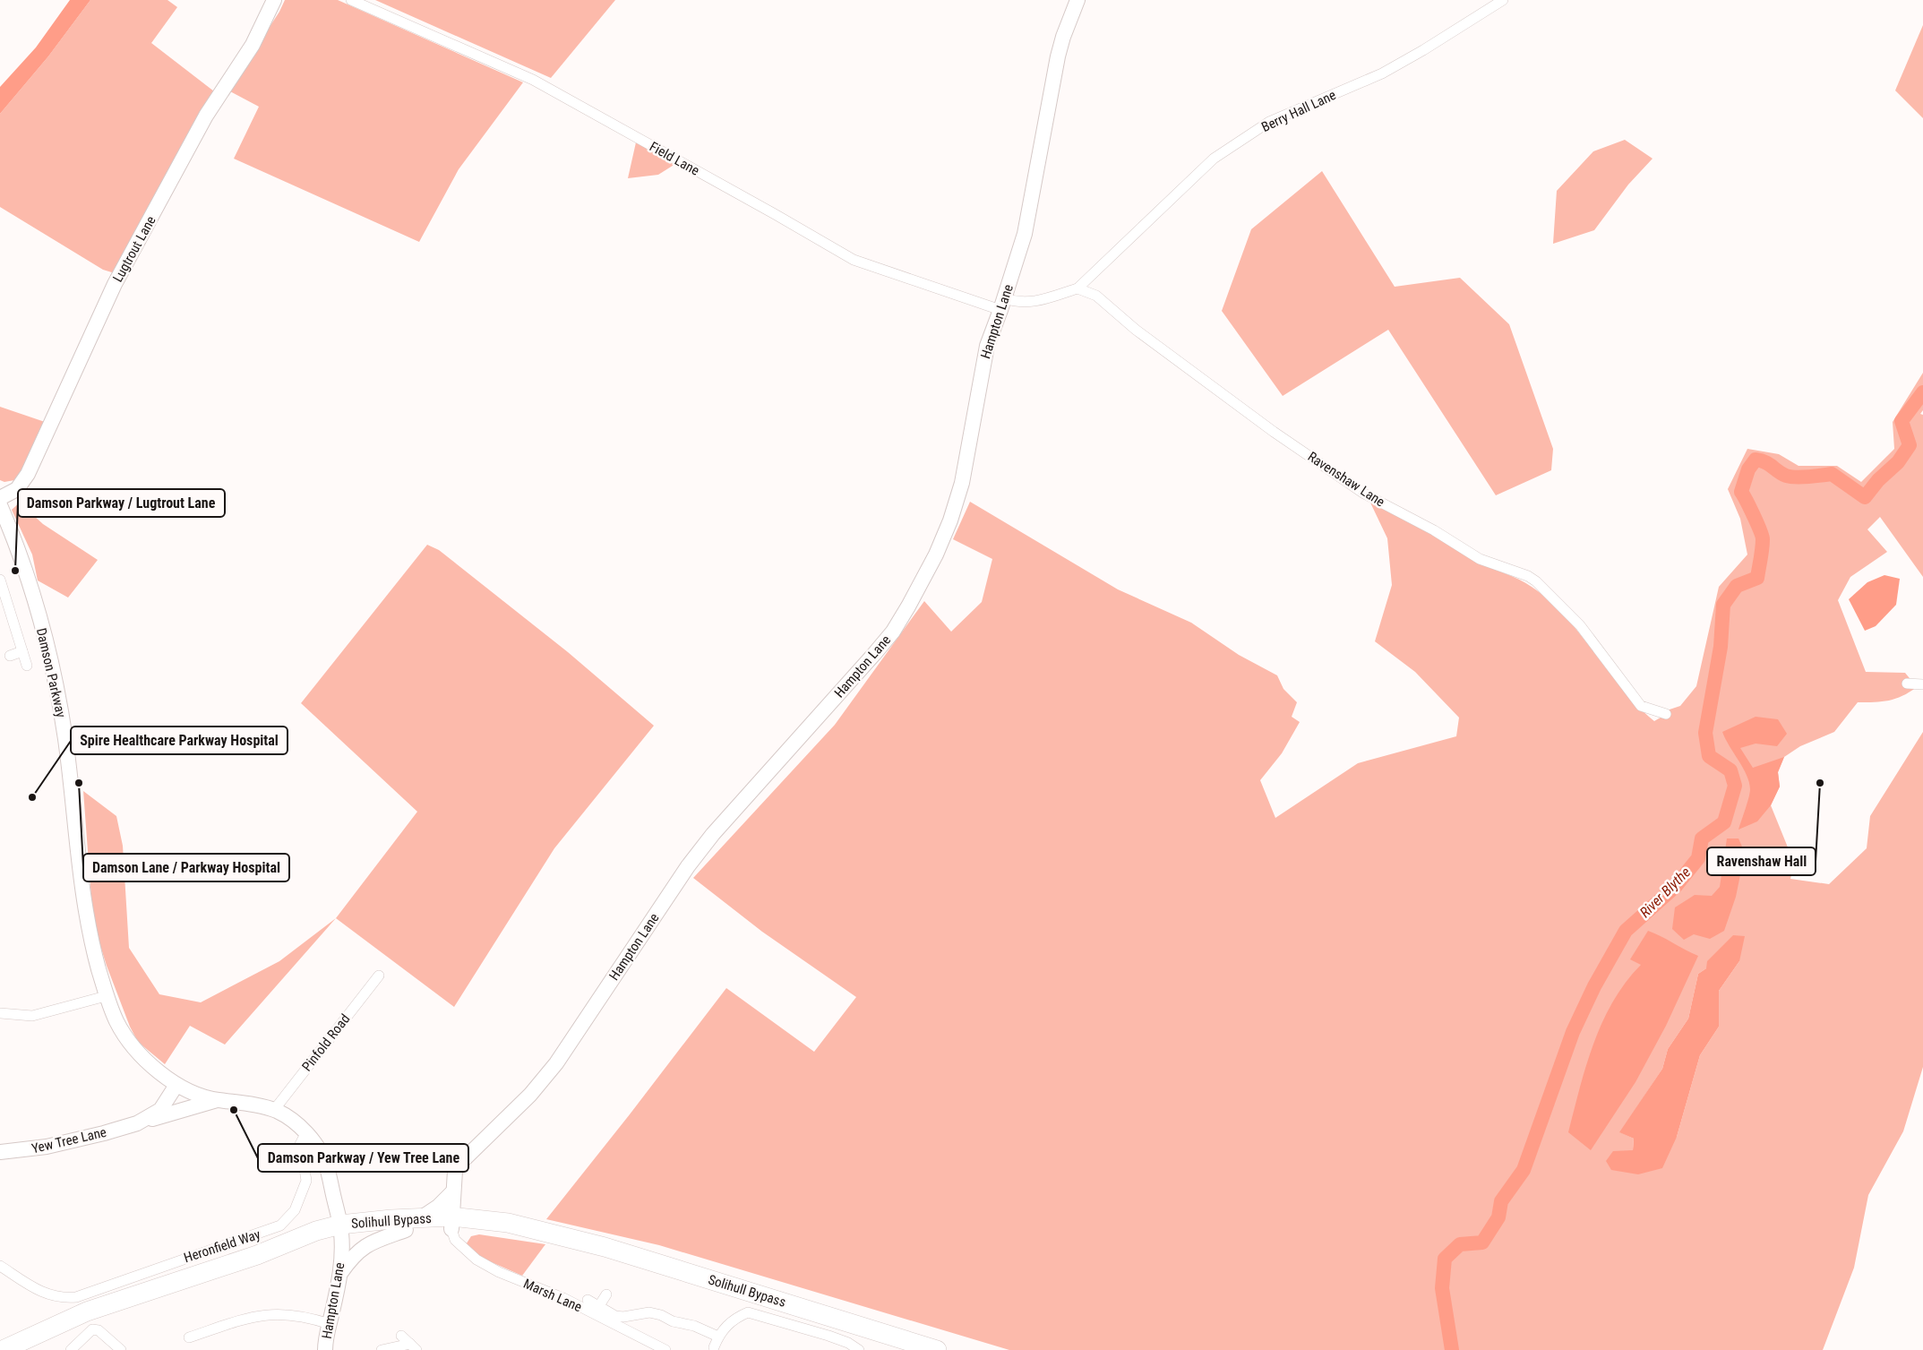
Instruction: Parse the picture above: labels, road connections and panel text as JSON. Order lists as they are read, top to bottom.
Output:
{
  "streets": {
    "highway": ["Solihull Bypass"],
    "street": [
      "Berry Hall Lane",
      "Field Lane",
      "Lugtrout Lane",
      "Hampton Lane",
      "Ravenshaw Lane",
      "Damson Parkway",
      "Pinfold Road",
      "Yew Tree Lane",
      "Heronfield Way",
      "Marsh Lane"
    ]
  },
  "crossings": [
    ["Berry Hall Lane", "Ravenshaw Lane"],
    ["Field Lane", "Hampton Lane"],
    ["Hampton Lane", "Yew Tree Lane"],
    ["Hampton Lane", "Solihull Bypass"],
    ["Hampton Lane", "Marsh Lane"],
    ["Damson Parkway", "Yew Tree Lane"],
    ["Pinfold Road", "Yew Tree Lane"],
    ["Yew Tree Lane", "Solihull Bypass"],
    ["Yew Tree Lane", "Heronfield Way"],
    ["Solihull Bypass", "Marsh Lane"]
  ],
  "water": ["River Blythe"],
  "places": [
    "Damson Parkway / Lugtrout Lane",
    "Damson Lane / Parkway Hospital",
    "Ravenshaw Hall",
    "Spire Healthcare Parkway Hospital",
    "Damson Parkway / Yew Tree Lane"
  ]
}
